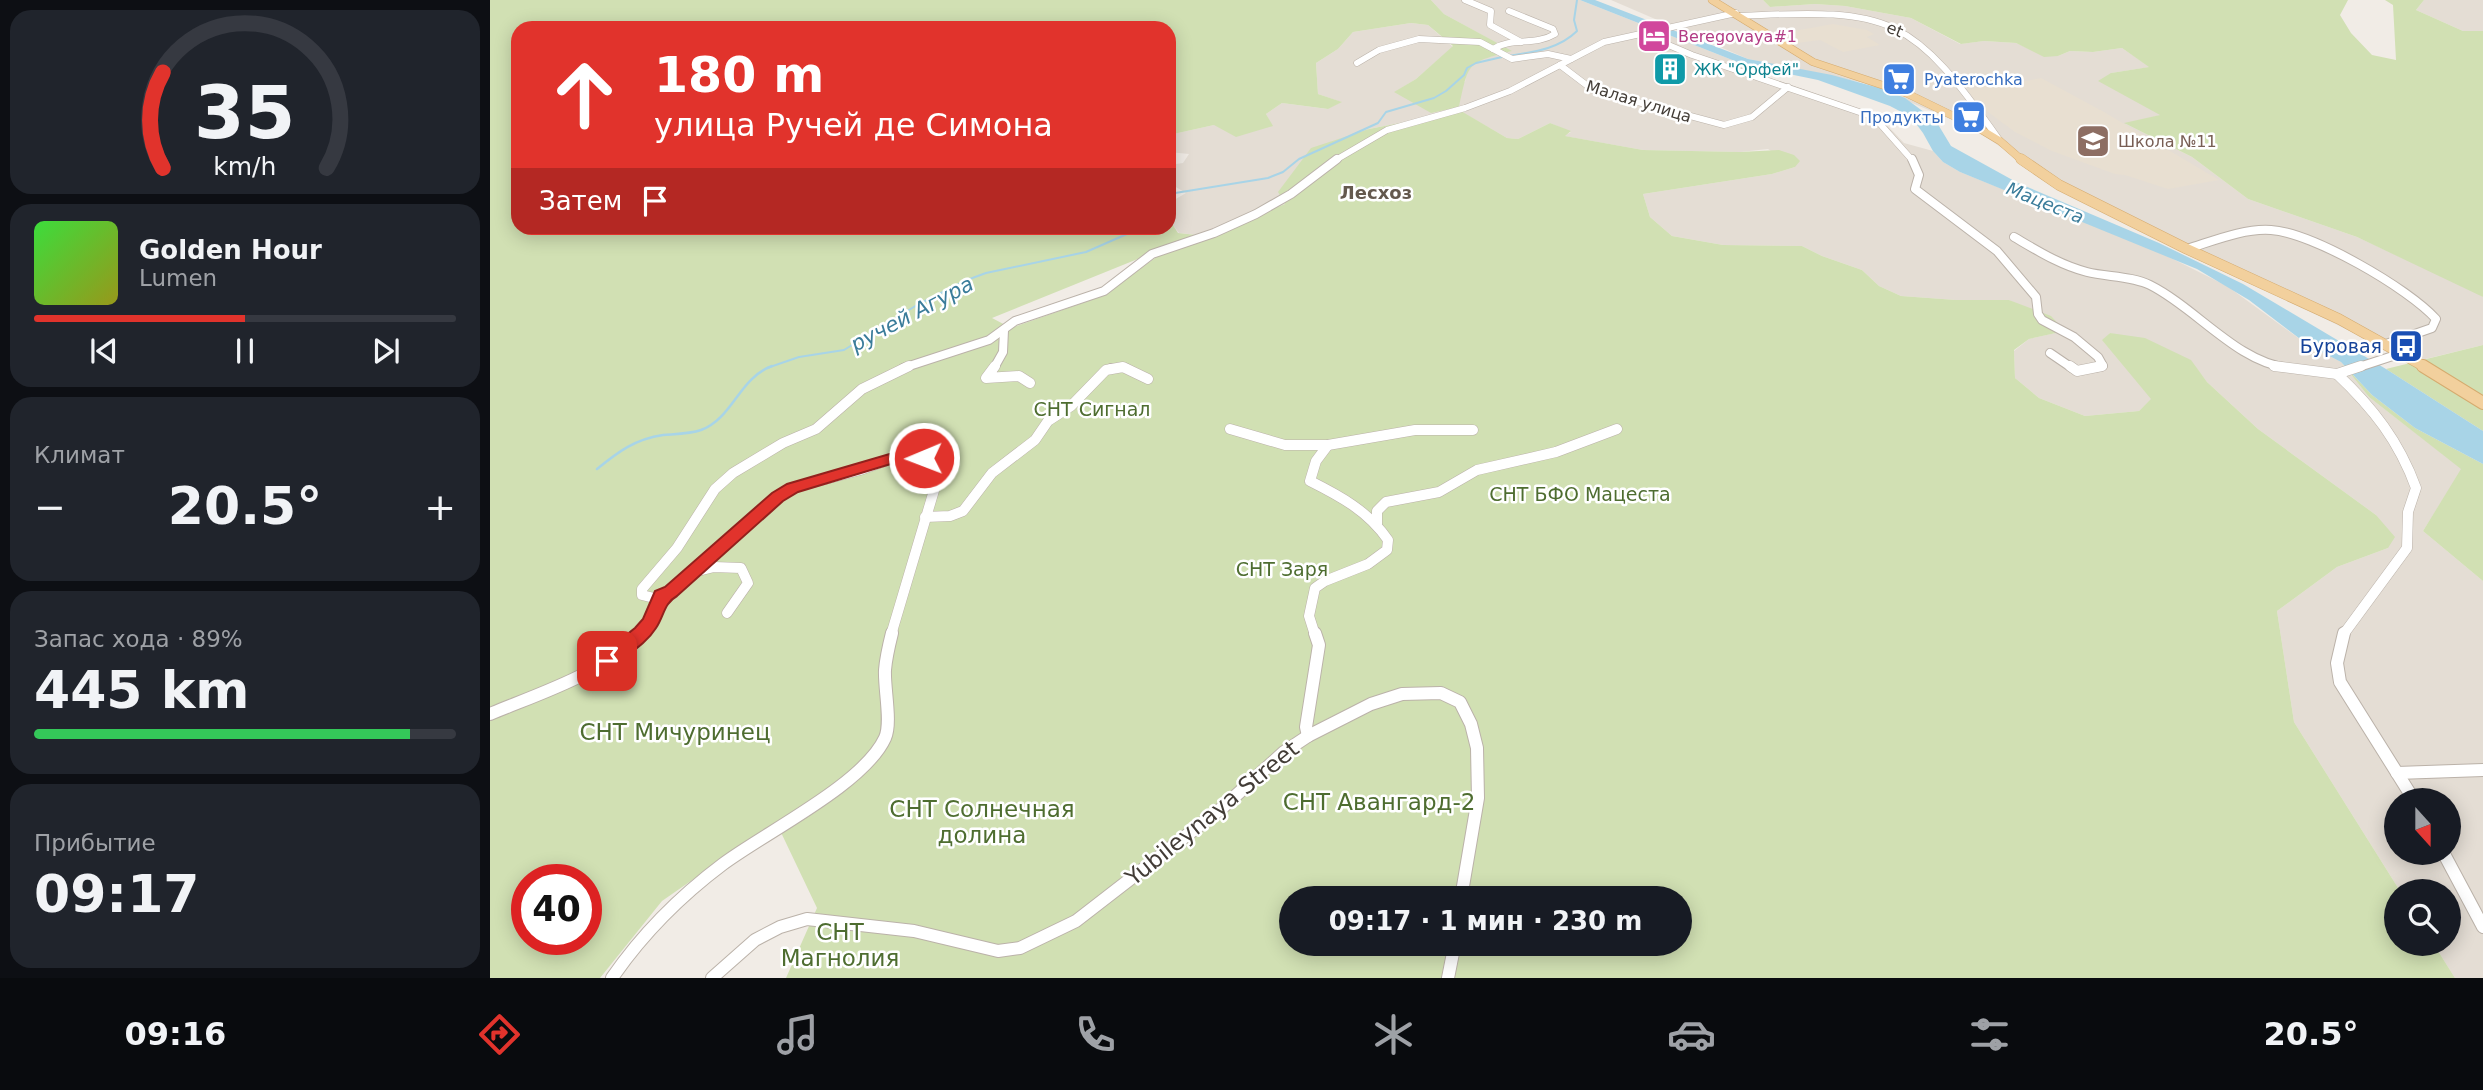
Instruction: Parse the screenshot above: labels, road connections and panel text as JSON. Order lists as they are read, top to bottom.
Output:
{
  "streets": {
    "street": ["et", "Малая улица", "Yubileynaya Street"]
  },
  "crossings": [
    ["et", "Малая улица"]
  ],
  "districts": ["Лесхоз"],
  "water": ["Мацеста", "ручей Агура"],
  "parks": [
    "СНТ Сигнал",
    "СНТ БФО Мацеста",
    "СНТ Заря",
    "СНТ Мичуринец",
    "СНТ Авангард-2",
    "СНТ Солнечная долина",
    "СНТ Магнолия"
  ],
  "places": {
    "hotel": ["Beregovaya#1"],
    "building": ["ЖК \"Орфей\""],
    "supermarket": ["Pyaterochka", "Продукты"],
    "school or university": ["Школа №11"],
    "bus stop": ["Буровая"]
  },
  "north": "bottom",
  "page": {
    "turn": ["180 m", "улица Ручей де Симона"],
    "then": "Затем",
    "song": ["Golden Hour", "Lumen"],
    "tile": [
      "Климат",
      ["Запас хода · 89%", "445 km"],
      ["Прибытие", "09:17"]
    ],
    "heat": ["−", "20.5°", "+"],
    "limit": "40",
    "trip": "09:17 · 1 мин · 230 m",
    "tabs": ["09:16", "20.5°"],
    "gauge": ["35", "km/h"]
  }
}
